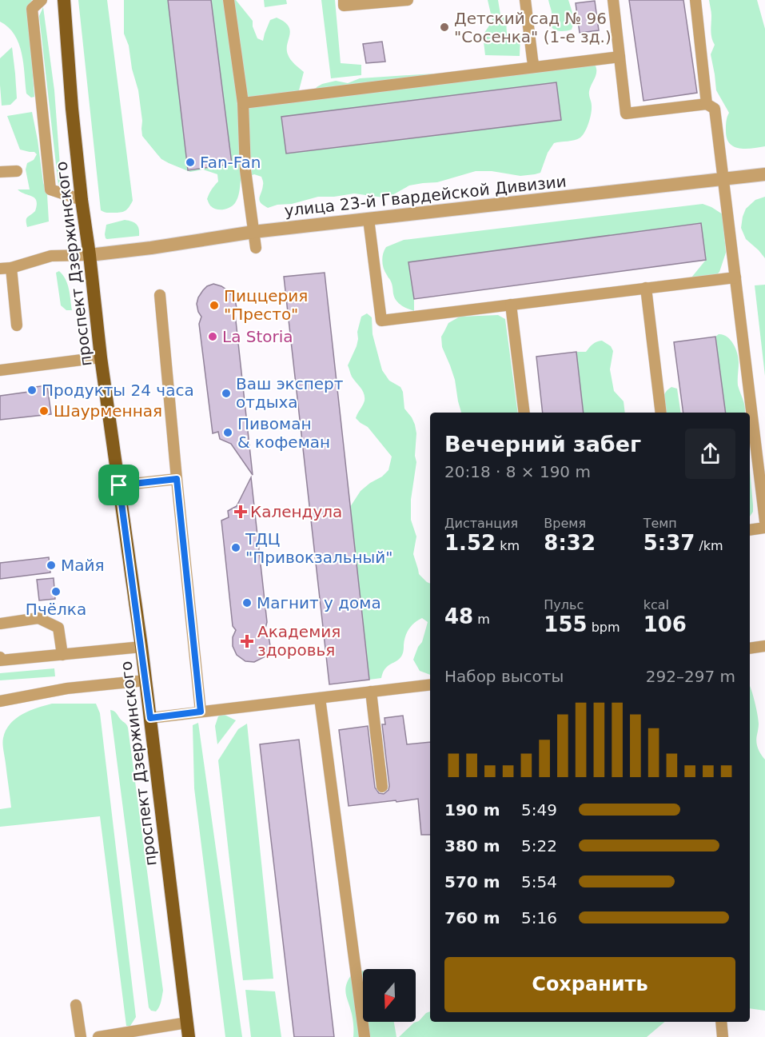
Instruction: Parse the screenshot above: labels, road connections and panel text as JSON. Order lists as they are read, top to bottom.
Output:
{
  "streets": {
    "main road": ["проспект Дзержинского"],
    "street": ["улица 23-й Гвардейской Дивизии"]
  },
  "crossings": [
    ["улица 23-й Гвардейской Дивизии", "проспект Дзержинского"]
  ],
  "places": {
    "other": [
      "Детский сад № 96 \"Сосенка\" (1-е зд.)",
      "Fan-Fan",
      "Пиццерия \"Престо\"",
      "La Storia",
      "Продукты 24 часа",
      "Ваш эксперт отдыха",
      "Шаурменная",
      "Пивоман & кофеман",
      "ТДЦ \"Привокзальный\"",
      "Майя",
      "Пчёлка",
      "Магнит у дома"
    ],
    "health": ["Календула", "Академия здоровья"]
  },
  "north": "bottom",
  "page": {
    "heading": ["Вечерний забег", "20:18 · 8 × 190 m"],
    "stats": [
      ["Дистанция", "1.52 km"],
      ["Время", "8:32"],
      ["Темп", "5:37 /km"],
      ["48 m"],
      ["Пульс", "155 bpm"],
      ["kcal", "106"]
    ],
    "chart": ["Набор высоты", "292–297 m"],
    "list": [
      {
        "name": "190 m",
        "note": "5:49"
      },
      {
        "name": "380 m",
        "note": "5:22"
      },
      {
        "name": "570 m",
        "note": "5:54"
      },
      {
        "name": "760 m",
        "note": "5:16"
      }
    ],
    "buttons": "Сохранить"
  }
}
